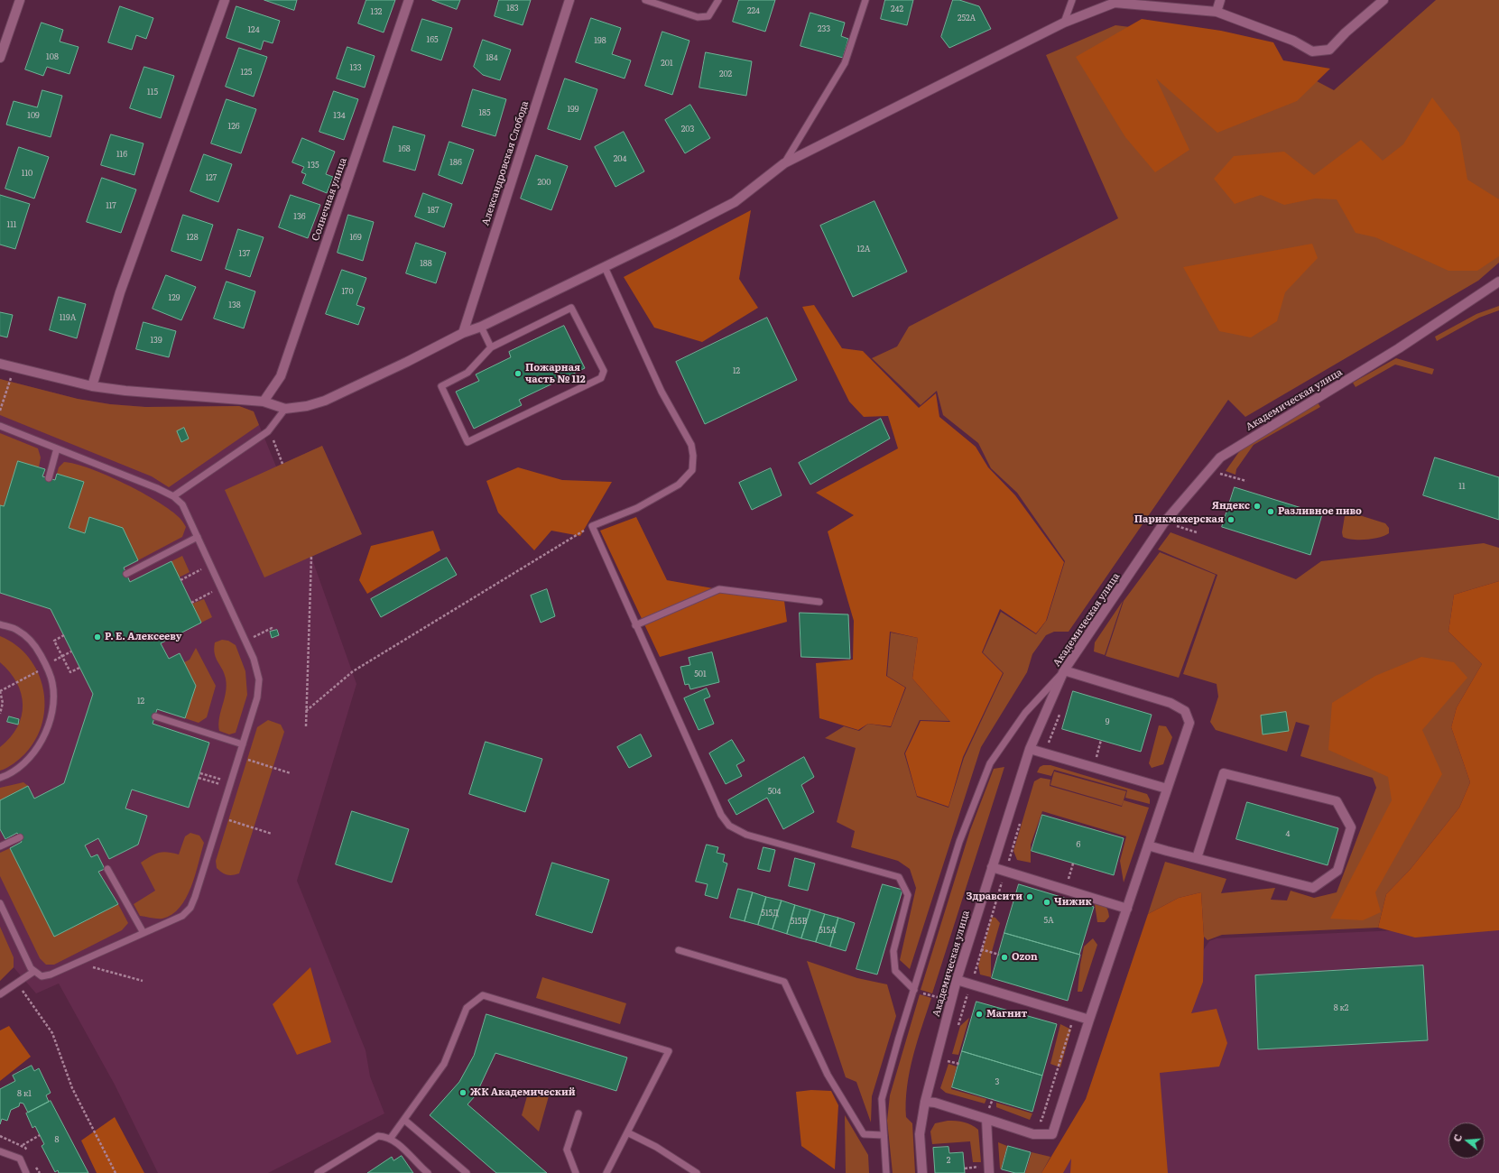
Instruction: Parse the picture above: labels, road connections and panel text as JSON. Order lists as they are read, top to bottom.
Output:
{
  "streets": {
    "street": ["Александровская Слобода", "Солнечная улица", "Академическая улица"]
  },
  "places": [
    "Пожарная часть № 112",
    "Яндекс",
    "Разливное пиво",
    "Парикмахерская",
    "Р. Е. Алексееву",
    "Здравсити",
    "Чижик",
    "Ozon",
    "Магнит",
    "ЖК Академический"
  ],
  "house_numbers": [
    "183",
    "242",
    "224",
    "132",
    "252А",
    "233",
    "124",
    "165",
    "198",
    "108",
    "184",
    "201",
    "133",
    "125",
    "202",
    "115",
    "199",
    "185",
    "109",
    "134",
    "126",
    "203",
    "168",
    "116",
    "204",
    "186",
    "135",
    "110",
    "127",
    "200",
    "117",
    "187",
    "136",
    "111",
    "128",
    "169",
    "12А",
    "137",
    "188",
    "170",
    "129",
    "138",
    "119А",
    "139",
    "12",
    "11",
    "501",
    "12",
    "9",
    "504",
    "4",
    "6",
    "515Д",
    "5А",
    "515В",
    "515А",
    "8 к2",
    "3",
    "8 к1",
    "8",
    "2"
  ],
  "north": "left"
}
